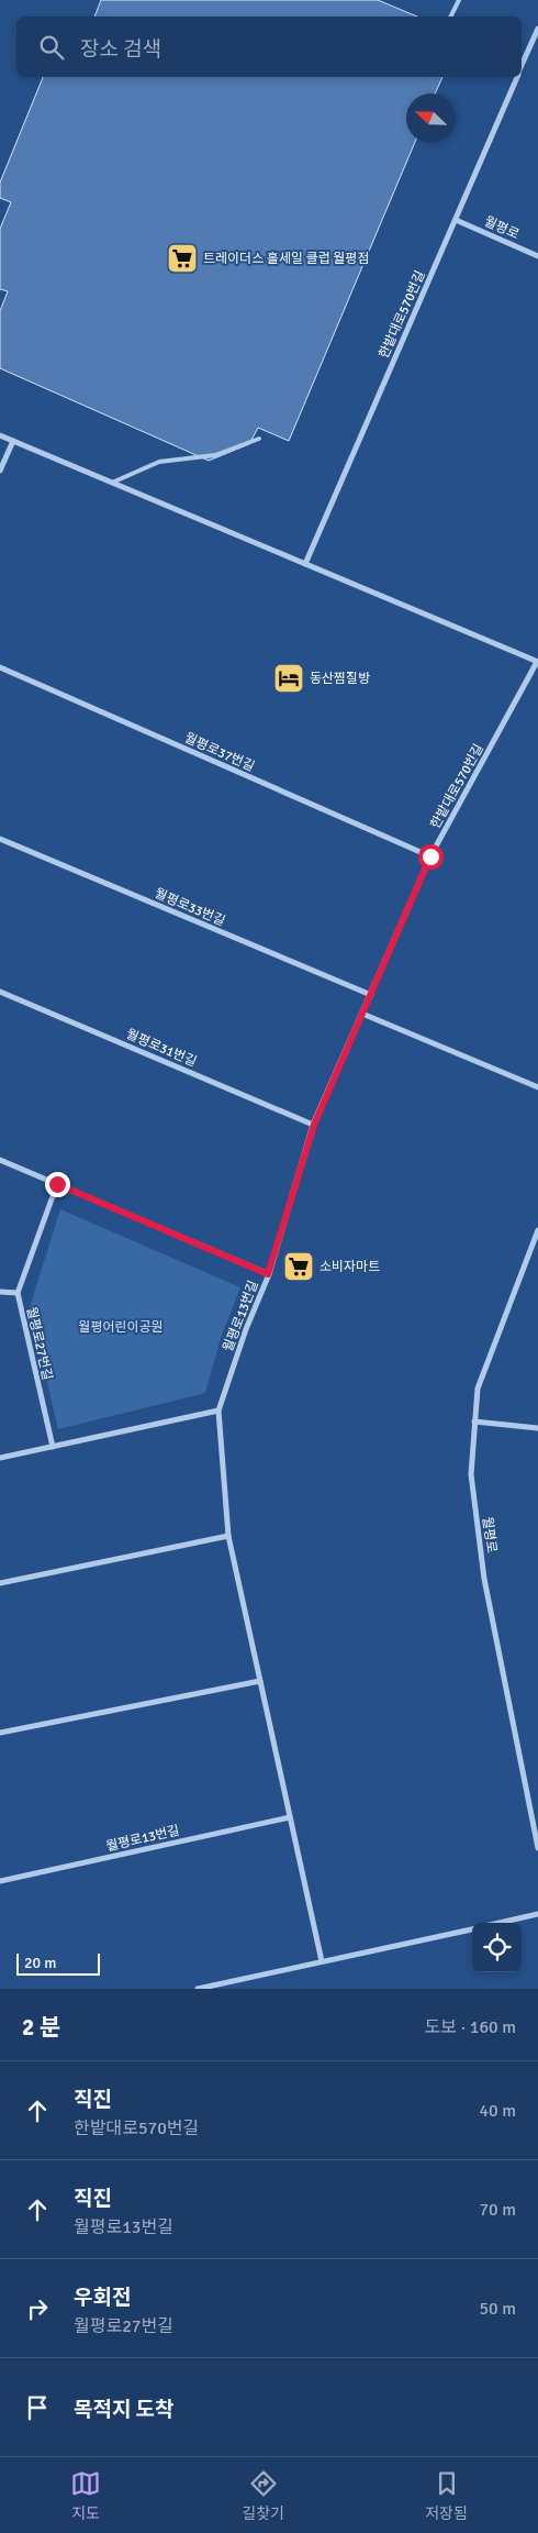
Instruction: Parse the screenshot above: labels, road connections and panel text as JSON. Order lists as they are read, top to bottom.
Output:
{
  "streets": {
    "street": [
      "월평로",
      "한밭대로570번길",
      "월평로37번길",
      "월평로33번길",
      "월평로31번길",
      "월평로13번길",
      "월평로27번길"
    ]
  },
  "crossings": [
    ["월평로", "한밭대로570번길"],
    ["한밭대로570번길", "월평로37번길"],
    ["한밭대로570번길", "월평로33번길"],
    ["한밭대로570번길", "월평로13번길"],
    ["월평로31번길", "월평로13번길"]
  ],
  "parks": ["월평어린이공원"],
  "places": {
    "supermarket": ["트레이더스 홀세일 클럽 월평점", "소비자마트"],
    "hotel": ["동산찜질방"]
  },
  "scale_bar": "20 m",
  "north": "top left",
  "page": {
    "search": "장소 검색",
    "scale": "20 m",
    "heading": ["2 분", "도보 · 160 m"],
    "list": [
      ["직진", "한밭대로570번길", "40 m"],
      ["직진", "월평로13번길", "70 m"],
      ["우회전", "월평로27번길", "50 m"],
      "목적지 도착"
    ],
    "nav": ["지도", "길찾기", "저장됨"]
  }
}
